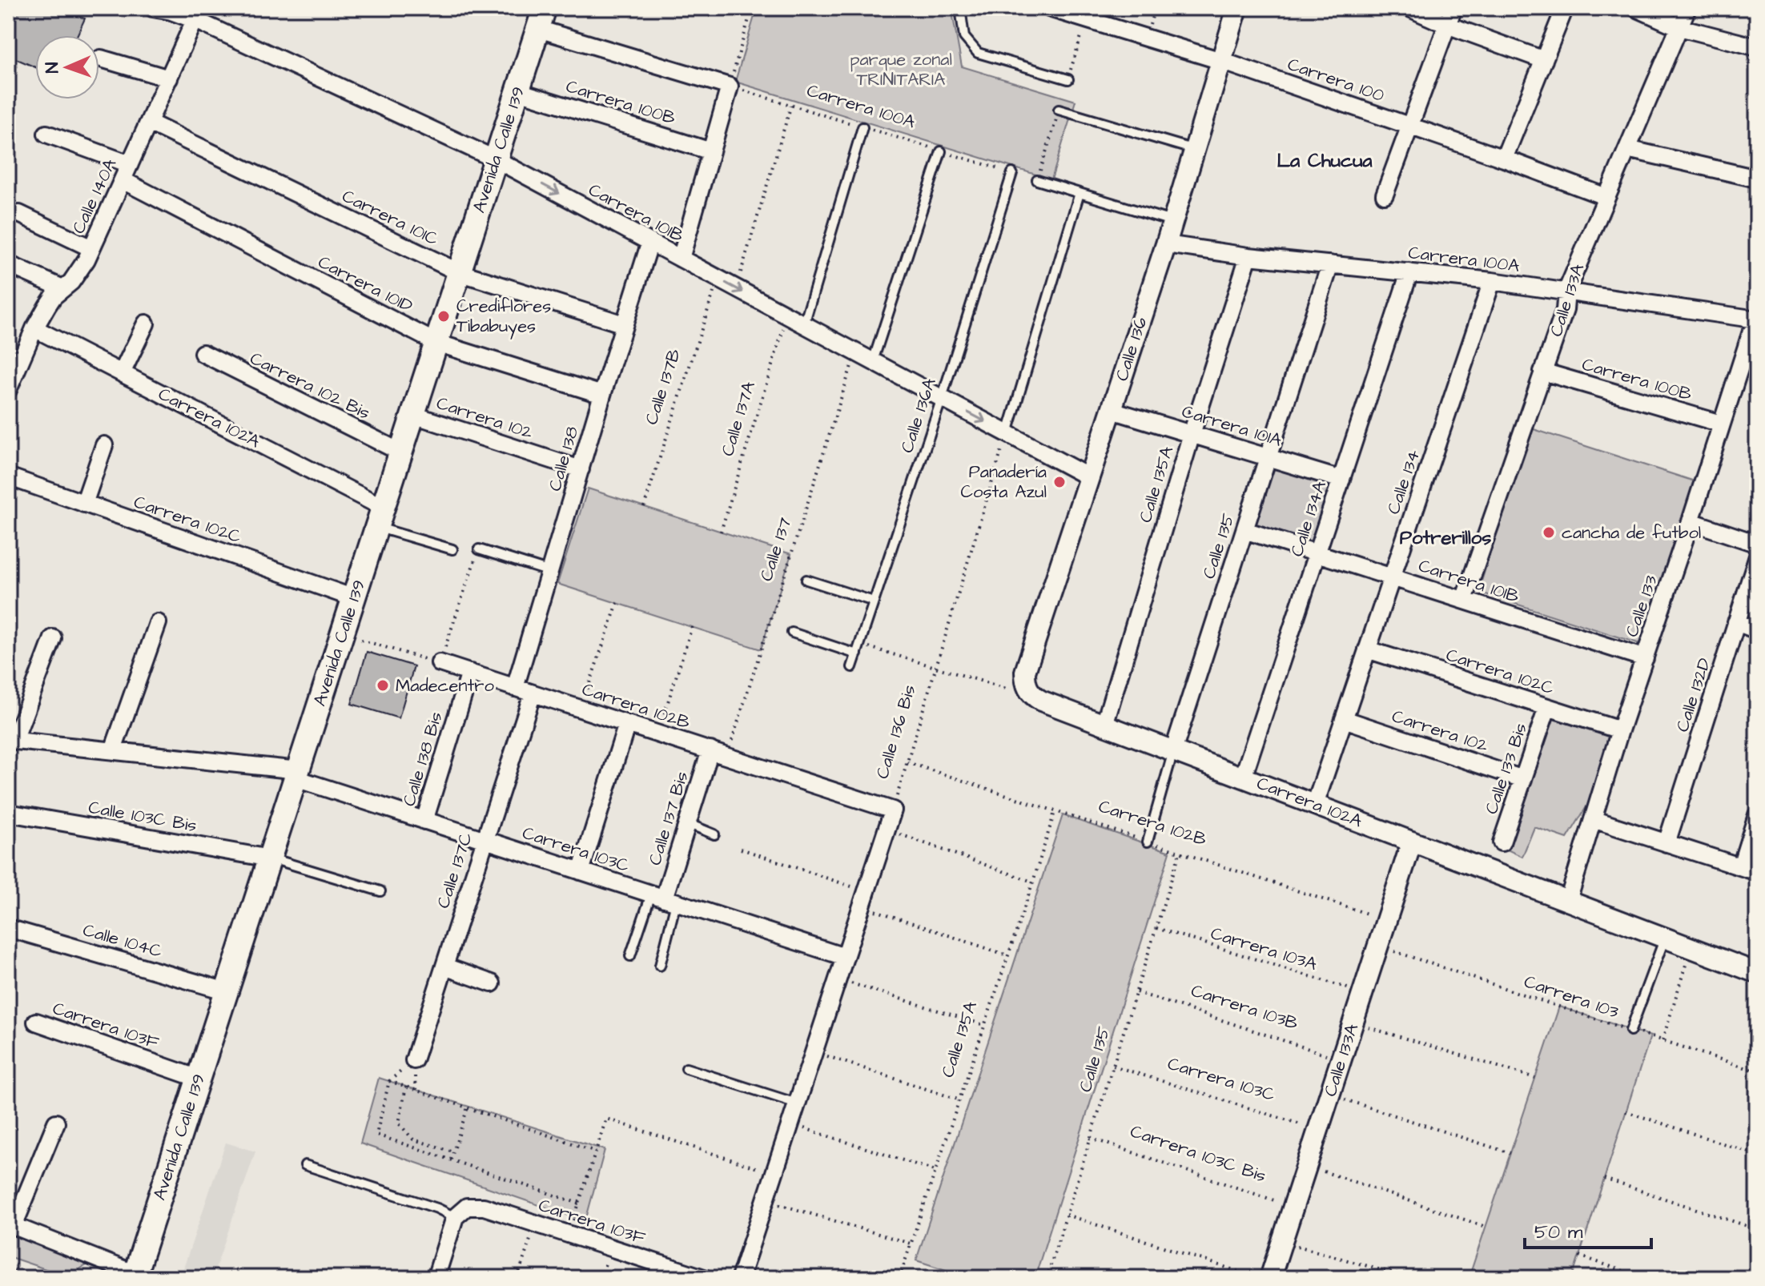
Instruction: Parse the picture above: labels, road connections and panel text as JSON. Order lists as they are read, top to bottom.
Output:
{
  "streets": {
    "main road": ["Avenida Calle 139"],
    "street": [
      "Carrera 100",
      "Carrera 100B",
      "Carrera 100A",
      "Calle 140A",
      "Carrera 101B",
      "Carrera 101C",
      "Carrera 101D",
      "Calle 133A",
      "Calle 136",
      "Carrera 102 Bis",
      "Carrera 102A",
      "Carrera 102",
      "Carrera 101A",
      "Calle 138",
      "Calle 134",
      "Calle 135A",
      "Calle 134A",
      "Carrera 102C",
      "Calle 135",
      "Calle 133",
      "Calle 132D",
      "Carrera 102B",
      "Calle 138 Bis",
      "Calle 133 Bis",
      "Calle 103C Bis",
      "Calle 137 Bis",
      "Carrera 103C",
      "Calle 137C",
      "Calle 104C",
      "Carrera 103F"
    ],
    "lane": ["Calle 136A"],
    "path": [
      "Calle 137B",
      "Calle 137A",
      "Calle 137",
      "Calle 136 Bis",
      "Carrera 103A",
      "Carrera 103",
      "Carrera 103B",
      "Carrera 103C Bis"
    ]
  },
  "crossings": [
    ["Carrera 100", "Calle 133A"],
    ["Carrera 100", "Calle 136"],
    ["Carrera 100B", "Avenida Calle 139"],
    ["Carrera 100B", "Calle 133A"],
    ["Carrera 100B", "Calle 133"],
    ["Carrera 100A", "Calle 133A"],
    ["Carrera 100A", "Calle 136"],
    ["Carrera 100A", "Calle 136A"],
    ["Carrera 100A", "Calle 134"],
    ["Carrera 100A", "Calle 135A"],
    ["Carrera 100A", "Calle 134A"],
    ["Carrera 100A", "Calle 135"],
    ["Avenida Calle 139", "Carrera 101B"],
    ["Avenida Calle 139", "Carrera 101C"],
    ["Avenida Calle 139", "Carrera 101D"],
    ["Avenida Calle 139", "Carrera 102 Bis"],
    ["Avenida Calle 139", "Carrera 102A"],
    ["Avenida Calle 139", "Carrera 102"],
    ["Avenida Calle 139", "Carrera 102C"],
    ["Avenida Calle 139", "Calle 103C Bis"],
    ["Avenida Calle 139", "Carrera 103C"],
    ["Avenida Calle 139", "Calle 104C"],
    ["Avenida Calle 139", "Carrera 103F"],
    ["Calle 140A", "Carrera 101B"],
    ["Calle 140A", "Carrera 101C"],
    ["Calle 140A", "Carrera 101D"],
    ["Calle 140A", "Carrera 102A"],
    ["Carrera 101B", "Calle 133A"],
    ["Carrera 101B", "Calle 136"],
    ["Carrera 101B", "Calle 137B"],
    ["Carrera 101B", "Calle 136A"],
    ["Carrera 101B", "Calle 137A"],
    ["Carrera 101B", "Calle 138"],
    ["Carrera 101B", "Calle 134"],
    ["Carrera 101B", "Calle 134A"],
    ["Carrera 101B", "Calle 135"],
    ["Carrera 101B", "Calle 137"],
    ["Carrera 101B", "Calle 133"],
    ["Carrera 101B", "Calle 136 Bis"],
    ["Carrera 101C", "Calle 138"],
    ["Carrera 101D", "Calle 138"],
    ["Calle 133A", "Carrera 102A"],
    ["Calle 133A", "Carrera 102B"],
    ["Calle 133A", "Carrera 103C"],
    ["Calle 133A", "Carrera 103A"],
    ["Calle 133A", "Carrera 103"],
    ["Calle 133A", "Carrera 103B"],
    ["Calle 133A", "Carrera 103C Bis"],
    ["Calle 136", "Carrera 102A"],
    ["Calle 136", "Carrera 101A"],
    ["Carrera 102A", "Calle 134"],
    ["Carrera 102A", "Calle 135A"],
    ["Carrera 102A", "Calle 134A"],
    ["Carrera 102A", "Calle 135"],
    ["Carrera 102A", "Calle 133"],
    ["Carrera 102", "Calle 138"],
    ["Carrera 102", "Calle 134"],
    ["Carrera 102", "Calle 133 Bis"],
    ["Carrera 101A", "Calle 135A"],
    ["Carrera 101A", "Calle 134A"],
    ["Carrera 101A", "Calle 135"],
    ["Calle 138", "Carrera 102B"],
    ["Calle 134", "Carrera 102C"],
    ["Calle 135A", "Carrera 102B"],
    ["Carrera 102C", "Calle 133"],
    ["Carrera 102C", "Calle 133 Bis"],
    ["Calle 135", "Carrera 102B"],
    ["Calle 135", "Carrera 103C"],
    ["Calle 135", "Carrera 103A"],
    ["Calle 135", "Carrera 103B"],
    ["Calle 135", "Carrera 103C Bis"],
    ["Calle 137", "Carrera 102B"],
    ["Carrera 102B", "Calle 136 Bis"],
    ["Carrera 102B", "Calle 138 Bis"],
    ["Carrera 102B", "Calle 137 Bis"],
    ["Carrera 102B", "Calle 137C"],
    ["Calle 138 Bis", "Carrera 103C"],
    ["Calle 137 Bis", "Carrera 103C"],
    ["Carrera 103C", "Calle 137C"]
  ],
  "districts": ["La Chucua", "Potrerillos"],
  "parks": ["parque zonal TRINITARIA"],
  "places": [
    "Crediflores Tibabuyes",
    "Panadería Costa Azul",
    "cancha de futbol",
    "Madecentro"
  ],
  "scale_bar": "50 m",
  "north": "left"
}
